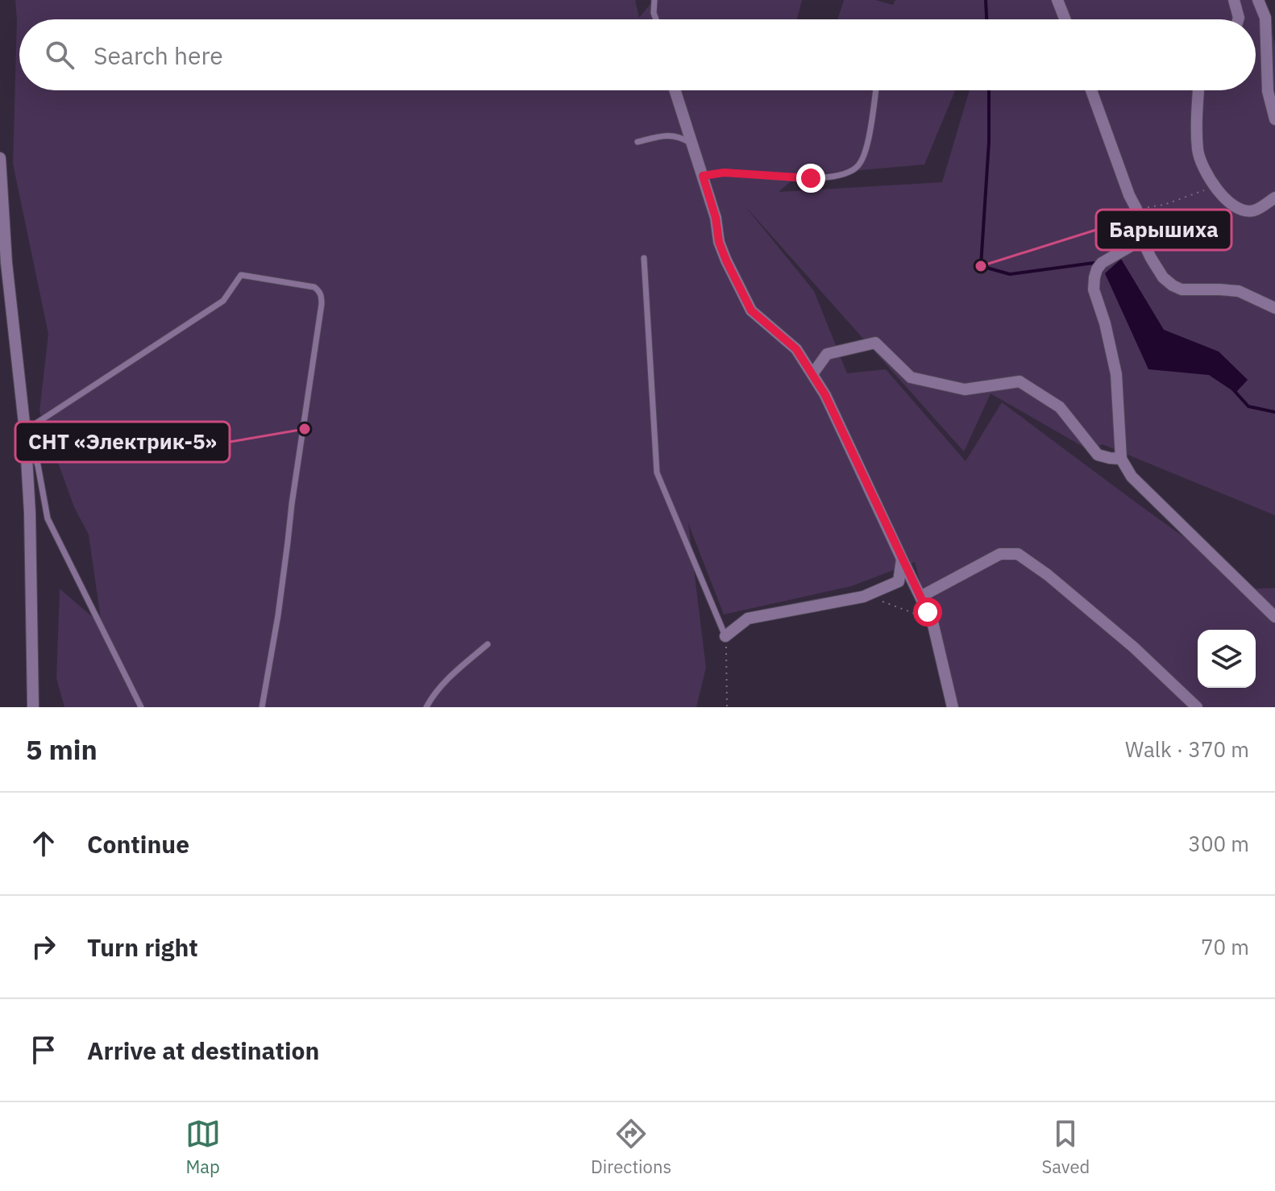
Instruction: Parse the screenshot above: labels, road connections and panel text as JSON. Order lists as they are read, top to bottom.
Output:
{
  "places": ["Барышиха", "СНТ «Электрик-5»"],
  "page": {
    "search": "Search here",
    "heading": ["5 min", "Walk · 370 m"],
    "list": [
      ["Continue", "300 m"],
      ["Turn right", "70 m"],
      "Arrive at destination"
    ],
    "nav": ["Map", "Directions", "Saved"]
  }
}
